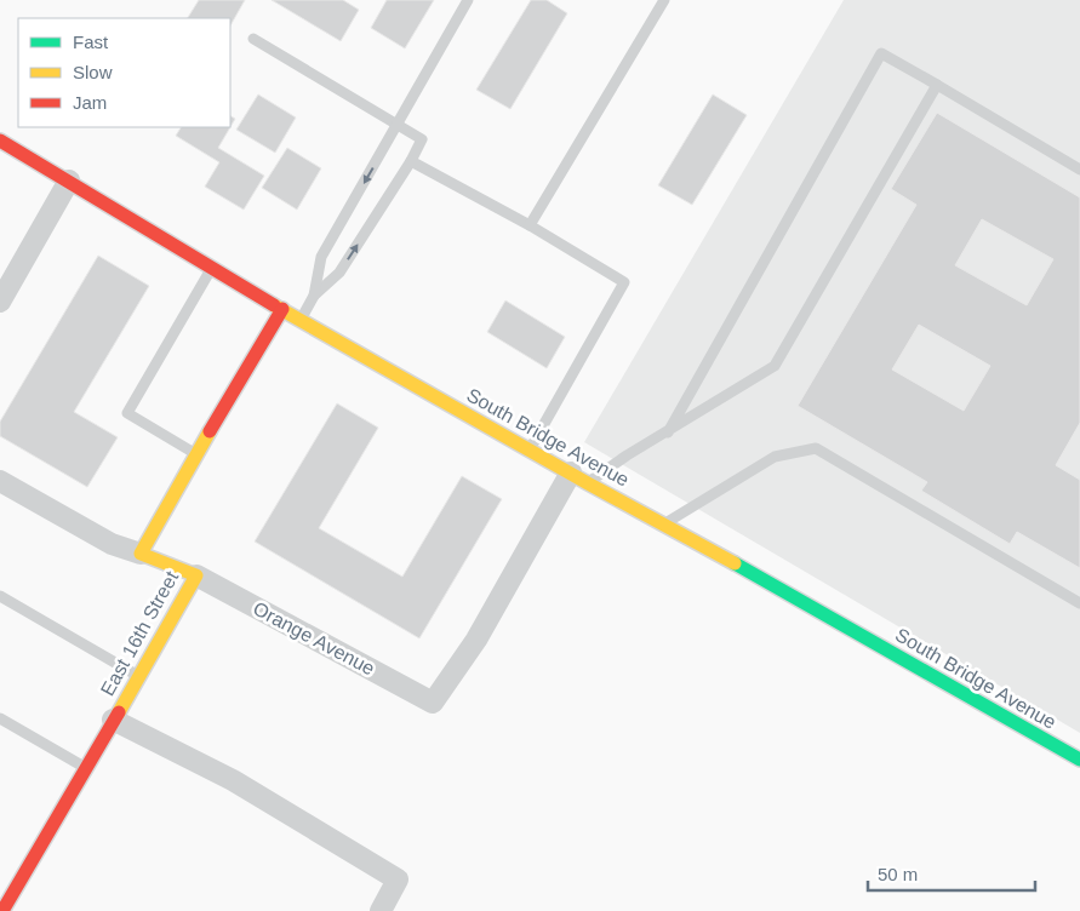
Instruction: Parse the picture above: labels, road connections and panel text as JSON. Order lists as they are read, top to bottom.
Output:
{
  "streets": {
    "street": ["South Bridge Avenue", "East 16th Street", "Orange Avenue"]
  },
  "crossings": [
    ["South Bridge Avenue", "East 16th Street"],
    ["South Bridge Avenue", "Orange Avenue"],
    ["East 16th Street", "Orange Avenue"]
  ],
  "legend": ["Fast", "Slow", "Jam"],
  "scale_bar": "50 m"
}
